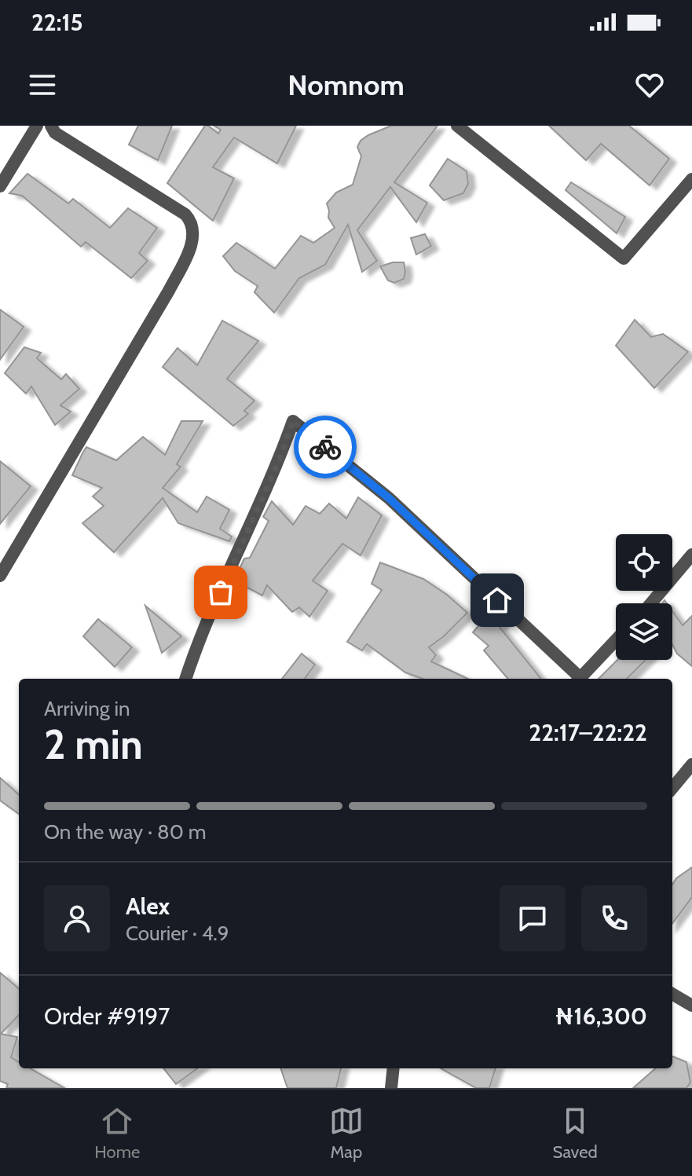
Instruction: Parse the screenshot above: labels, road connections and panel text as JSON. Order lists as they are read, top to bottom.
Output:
{
  "page": {
    "status": "22:15",
    "header": "Nomnom",
    "heading": ["2 min", "Arriving in", "22:17–22:22"],
    "panel": [
      "Alex",
      "Courier · 4.9",
      "Order #9197",
      "₦16,300"
    ],
    "bar": "On the way · 80 m",
    "tabs": ["Home", "Map", "Saved"]
  }
}
